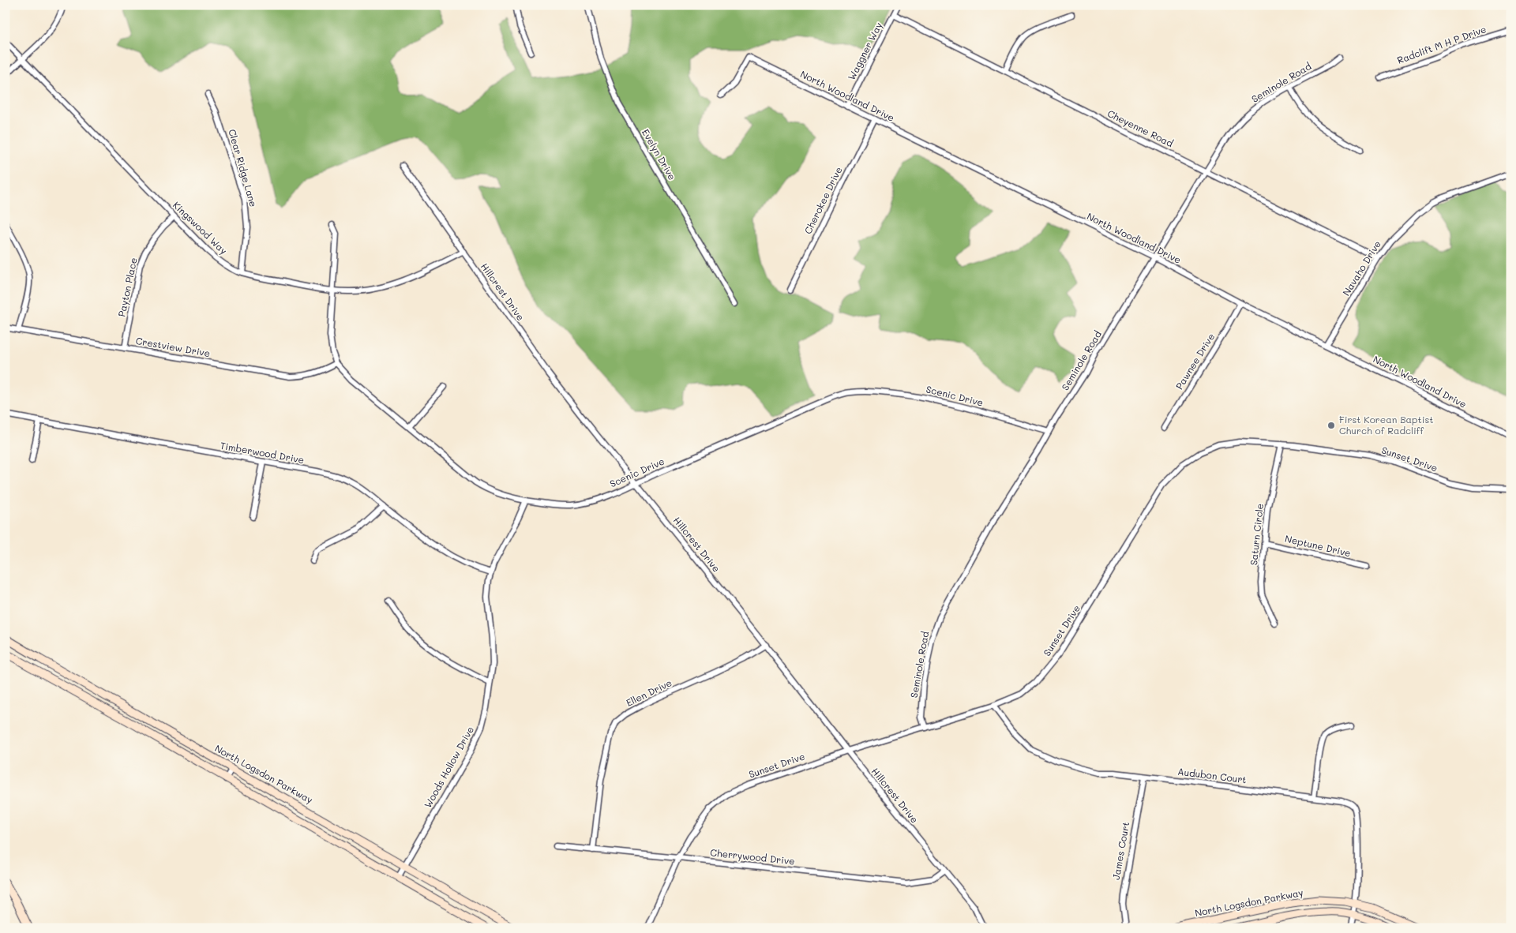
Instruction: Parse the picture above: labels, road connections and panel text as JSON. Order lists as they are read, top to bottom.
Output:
{
  "streets": {
    "main road": ["North Logsdon Parkway"],
    "street": [
      "Radclift M H P Drive",
      "Waggner Way",
      "Seminole Road",
      "North Woodland Drive",
      "Cheyenne Road",
      "Evelyn Drive",
      "Clear Ridge Lane",
      "Cherokee Drive",
      "Kingswood Way",
      "Navaho Drive",
      "Payton Place",
      "Hillcrest Drive",
      "Crestview Drive",
      "Pawnee Drive",
      "Scenic Drive",
      "Timberwood Drive",
      "Sunset Drive",
      "Saturn Circle",
      "Neptune Drive",
      "Ellen Drive",
      "Woods Hollow Drive",
      "Audubon Court",
      "James Court",
      "Cherrywood Drive"
    ]
  },
  "crossings": [
    ["Waggner Way", "North Woodland Drive"],
    ["Waggner Way", "Cheyenne Road"],
    ["Seminole Road", "North Woodland Drive"],
    ["Seminole Road", "Cheyenne Road"],
    ["Seminole Road", "Scenic Drive"],
    ["Seminole Road", "Sunset Drive"],
    ["North Woodland Drive", "Cherokee Drive"],
    ["North Woodland Drive", "Navaho Drive"],
    ["North Woodland Drive", "Pawnee Drive"],
    ["Cheyenne Road", "Navaho Drive"],
    ["Clear Ridge Lane", "Kingswood Way"],
    ["Kingswood Way", "Payton Place"],
    ["Kingswood Way", "Hillcrest Drive"],
    ["Kingswood Way", "Scenic Drive"],
    ["Payton Place", "Crestview Drive"],
    ["Hillcrest Drive", "Scenic Drive"],
    ["Hillcrest Drive", "Sunset Drive"],
    ["Hillcrest Drive", "Ellen Drive"],
    ["Hillcrest Drive", "Cherrywood Drive"],
    ["Crestview Drive", "Scenic Drive"],
    ["Scenic Drive", "Woods Hollow Drive"],
    ["Timberwood Drive", "Woods Hollow Drive"],
    ["Sunset Drive", "Saturn Circle"],
    ["Sunset Drive", "Audubon Court"],
    ["Sunset Drive", "Cherrywood Drive"],
    ["Saturn Circle", "Neptune Drive"],
    ["Ellen Drive", "Cherrywood Drive"],
    ["Woods Hollow Drive", "North Logsdon Parkway"],
    ["North Logsdon Parkway", "Audubon Court"],
    ["Audubon Court", "James Court"]
  ],
  "places": ["First Korean Baptist Church of Radcliff"]
}
